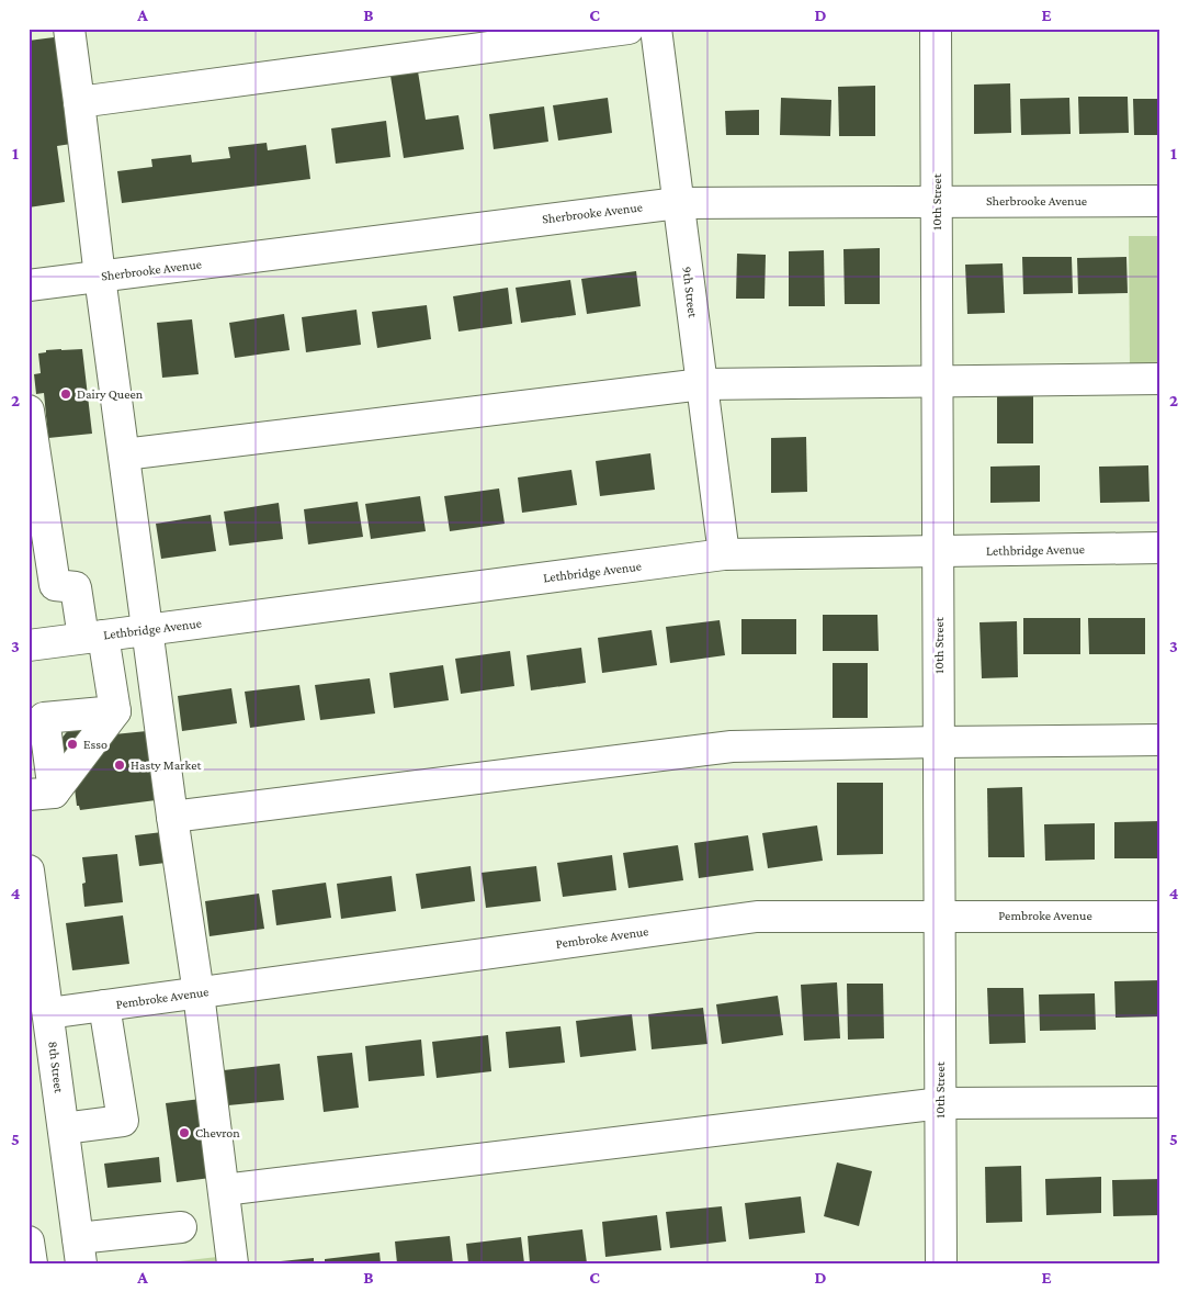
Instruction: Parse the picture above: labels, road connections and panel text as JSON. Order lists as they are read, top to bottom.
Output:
{
  "streets": {
    "street": [
      "Sherbrooke Avenue",
      "10th Street",
      "9th Street",
      "Lethbridge Avenue",
      "Pembroke Avenue",
      "8th Street"
    ]
  },
  "crossings": [
    ["Sherbrooke Avenue", "10th Street"],
    ["Sherbrooke Avenue", "9th Street"],
    ["10th Street", "Lethbridge Avenue"],
    ["10th Street", "Pembroke Avenue"],
    ["9th Street", "Lethbridge Avenue"],
    ["Pembroke Avenue", "8th Street"]
  ],
  "places": [
    "Dairy Queen",
    "Esso",
    "Hasty Market",
    "Chevron"
  ],
  "grid": {
    "columns": [
      "A",
      "B",
      "C",
      "D",
      "E"
    ],
    "rows": [
      "1",
      "2",
      "3",
      "4",
      "5"
    ]
  }
}
